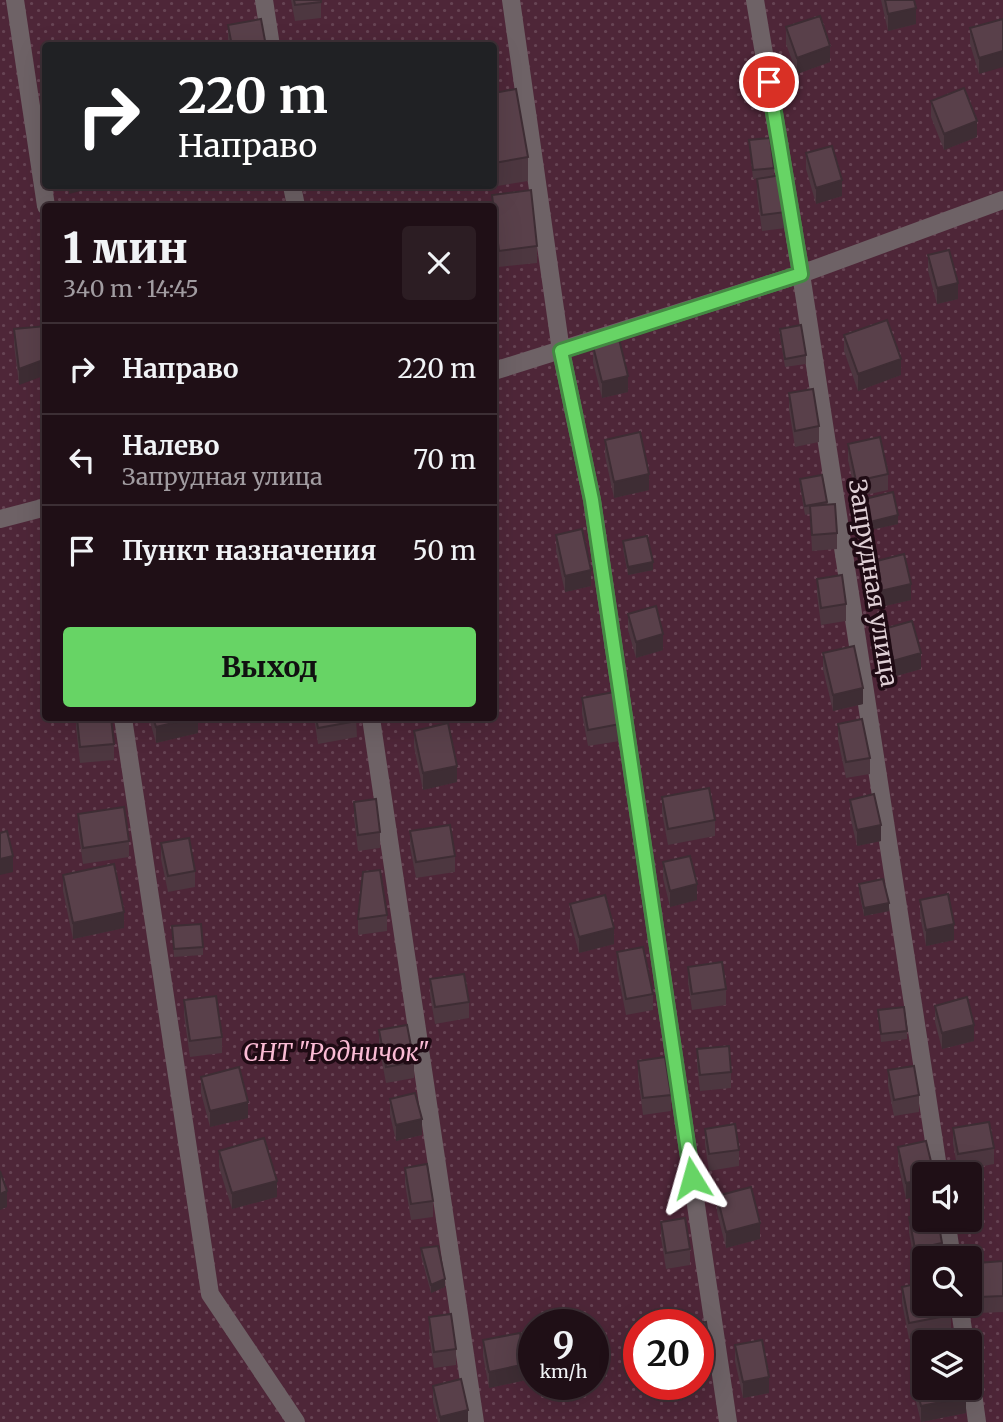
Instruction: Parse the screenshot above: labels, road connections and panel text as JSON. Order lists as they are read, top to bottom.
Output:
{
  "streets": {
    "lane": ["Запрудная улица"]
  },
  "parks": ["СНТ \"Родничок\""],
  "page": {
    "turn": ["220 m", "Направо"],
    "heading": ["1 мин", "340 m · 14:45"],
    "list": [
      {
        "name": "Направо",
        "value": "220 m"
      },
      {
        "name": "Налево",
        "note": "Запрудная улица",
        "value": "70 m"
      },
      {
        "name": "Пункт назначения",
        "value": "50 m"
      }
    ],
    "buttons": "Выход",
    "speed": "9 km/h",
    "limit": "20"
  }
}
